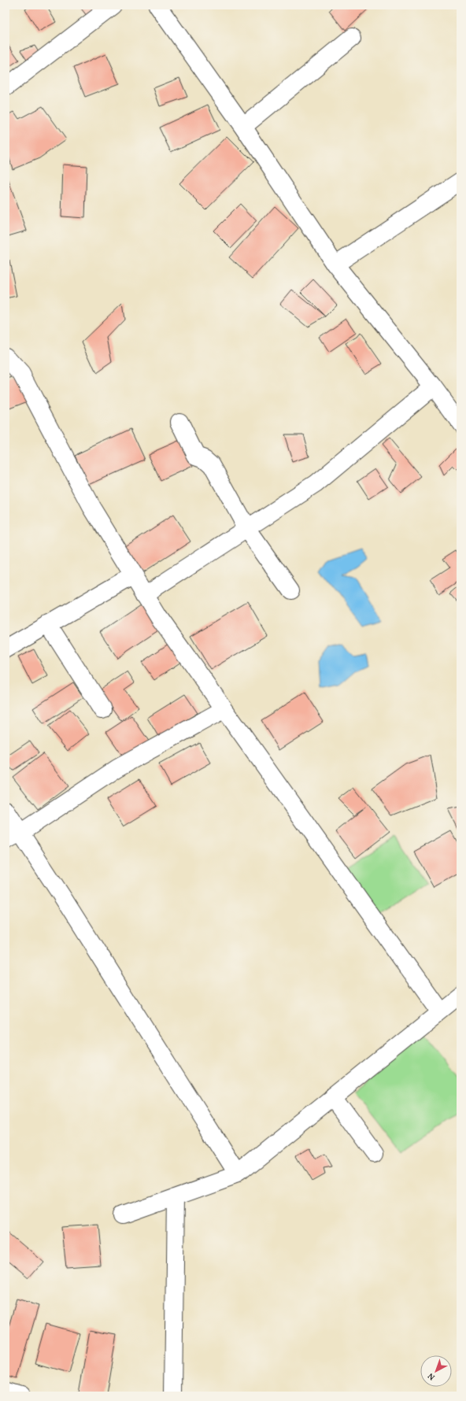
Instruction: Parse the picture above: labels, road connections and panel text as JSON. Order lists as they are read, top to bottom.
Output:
{
  "north": "bottom left"
}
